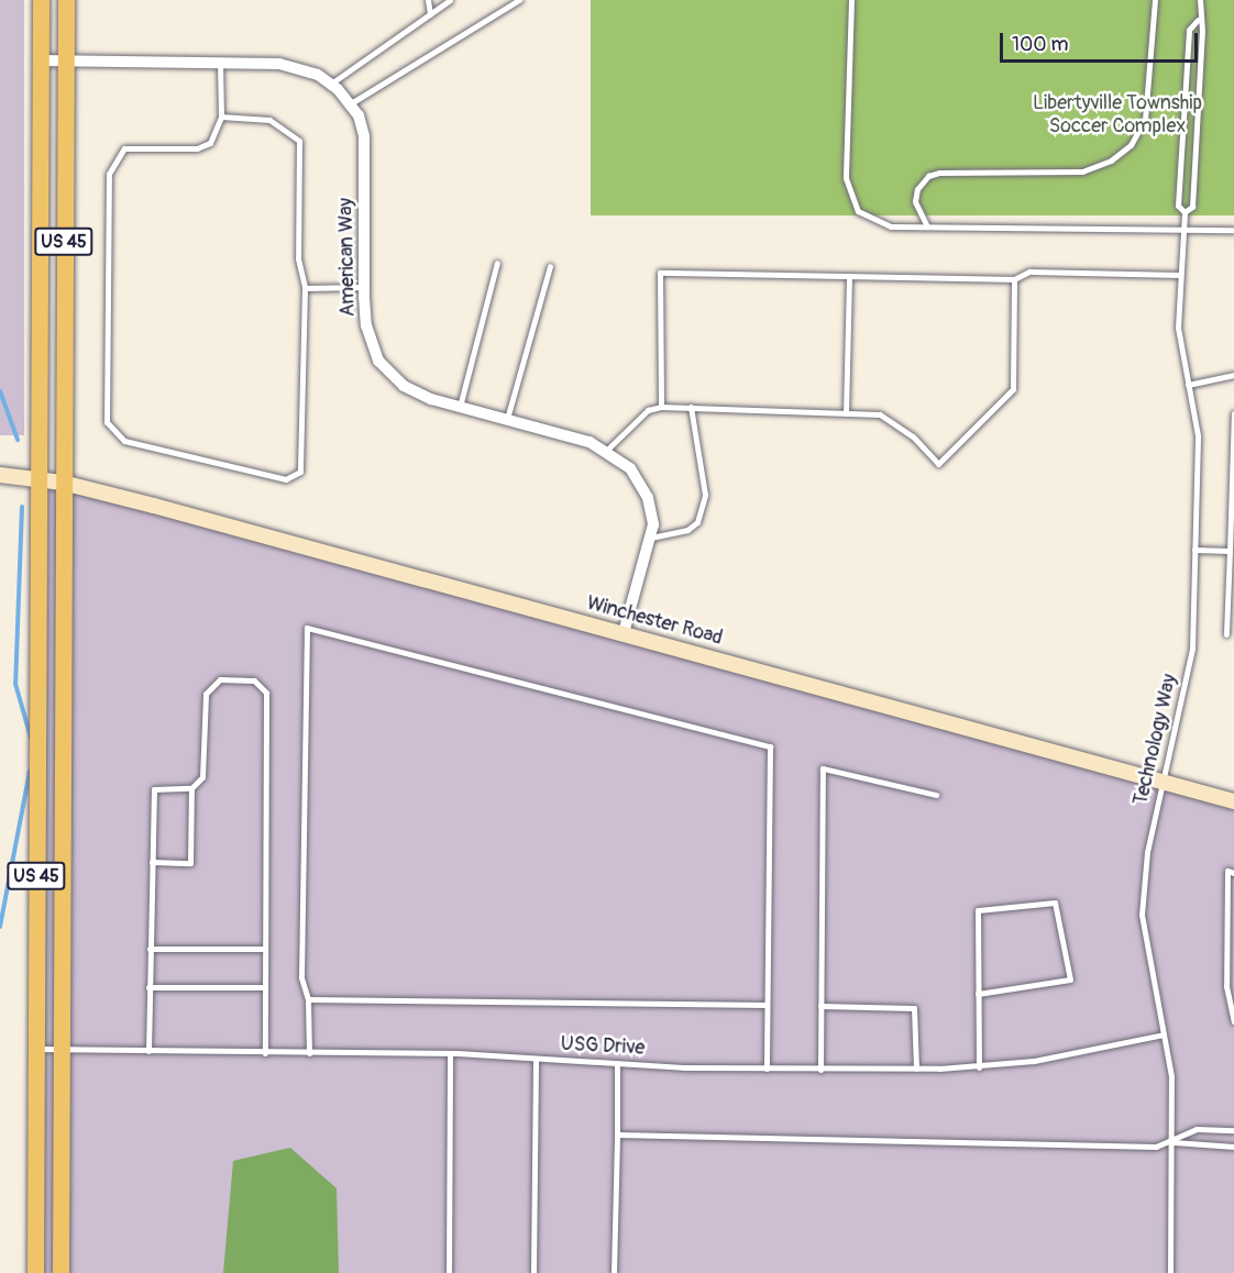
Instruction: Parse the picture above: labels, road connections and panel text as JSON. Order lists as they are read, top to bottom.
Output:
{
  "streets": {
    "main road": ["US 45", "Winchester Road"],
    "street": ["American Way"],
    "lane": ["Technology Way", "USG Drive"]
  },
  "crossings": [
    ["US 45", "American Way"],
    ["US 45", "Winchester Road"],
    ["US 45", "USG Drive"],
    ["American Way", "Winchester Road"],
    ["Winchester Road", "Technology Way"],
    ["Technology Way", "USG Drive"]
  ],
  "parks": ["Libertyville Township Soccer Complex"],
  "scale_bar": "100 m"
}
